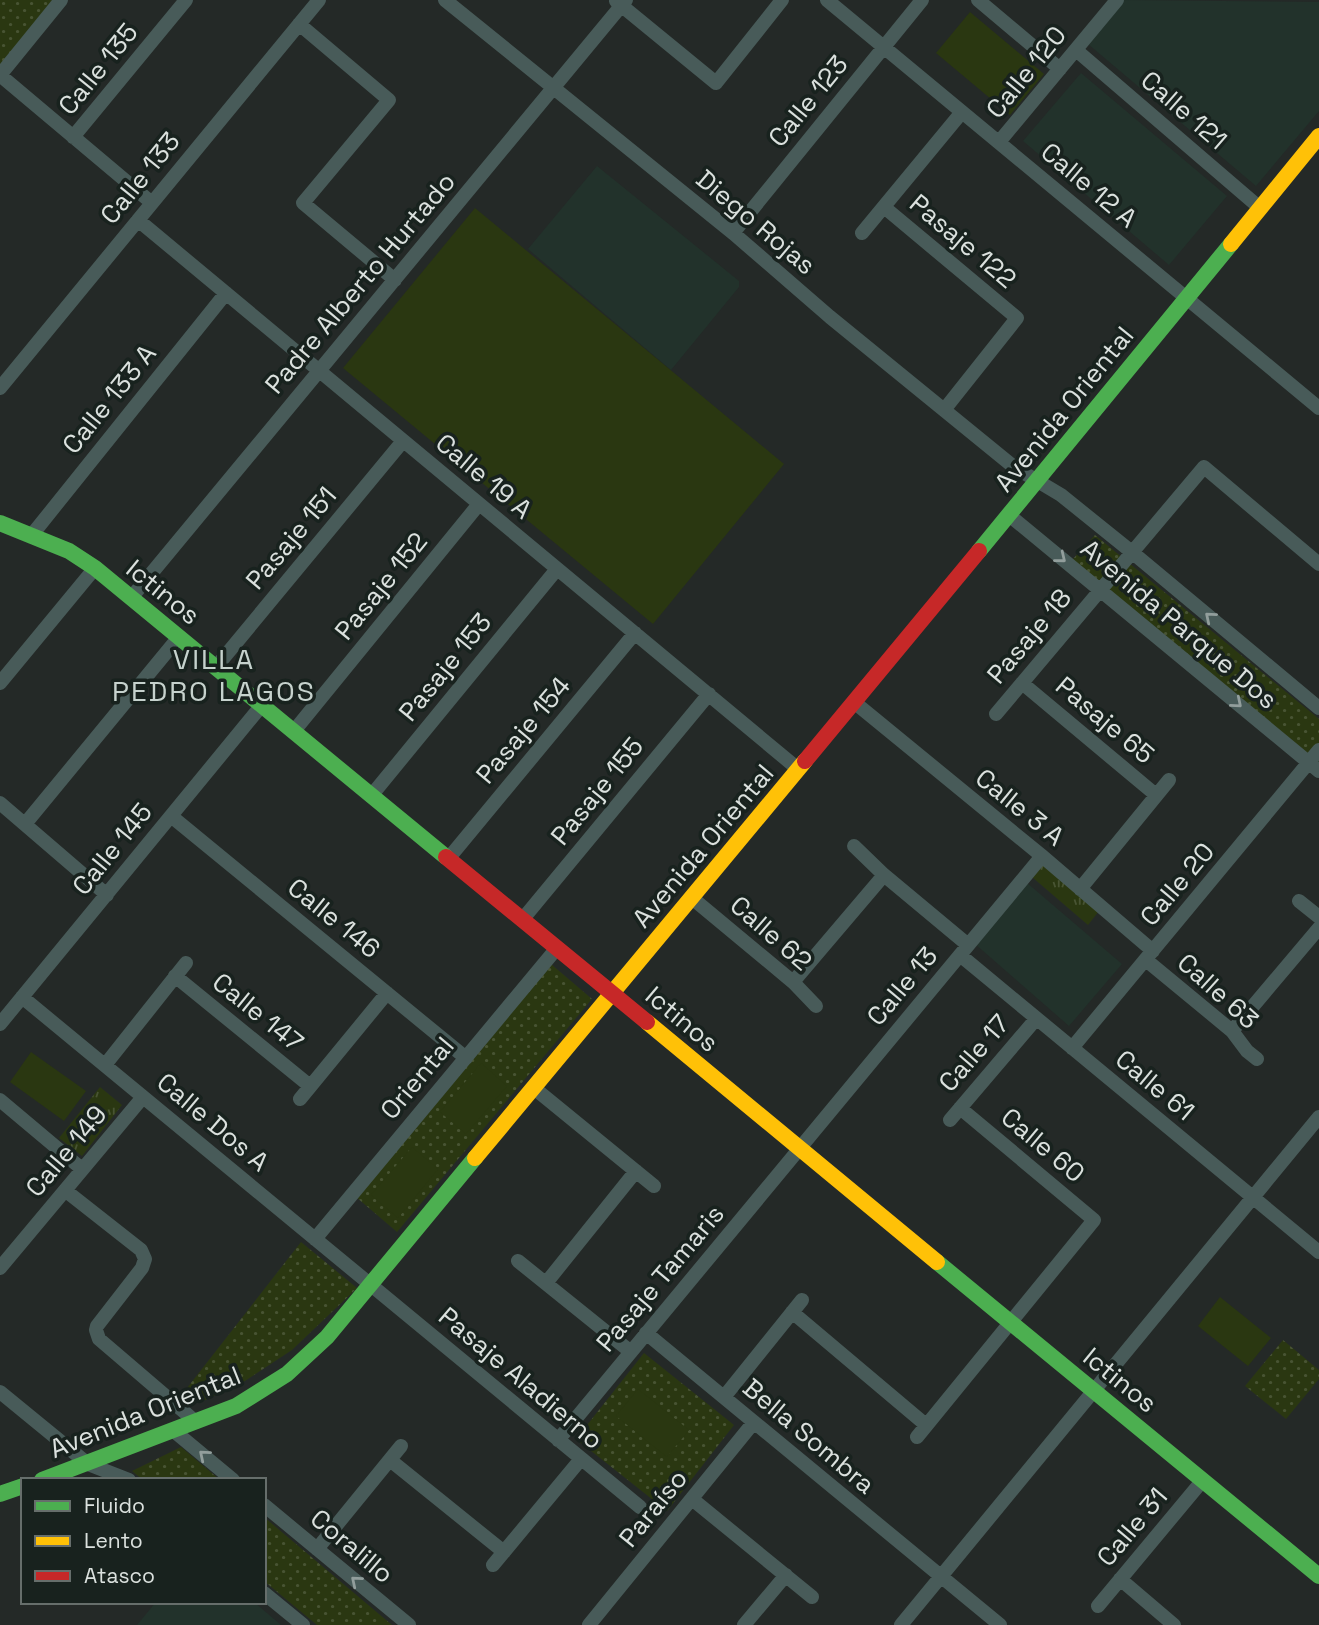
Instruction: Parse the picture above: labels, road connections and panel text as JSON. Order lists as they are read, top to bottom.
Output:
{
  "streets": {
    "main road": ["Avenida Oriental", "Ictinos"],
    "street": [
      "Calle 135",
      "Calle 120",
      "Calle 123",
      "Calle 121",
      "Calle 133",
      "Calle 12 A",
      "Diego Rojas",
      "Pasaje 122",
      "Padre Alberto Hurtado",
      "Calle 133 A",
      "Calle 19 A",
      "Pasaje 151",
      "Pasaje 152",
      "Avenida Parque Dos",
      "Pasaje 18",
      "Pasaje 153",
      "Pasaje 65",
      "Pasaje 154",
      "Pasaje 155",
      "Calle 3 A",
      "Calle 145",
      "Calle 20",
      "Calle 146",
      "Calle 62",
      "Calle 13",
      "Calle 63",
      "Calle 147",
      "Calle 17",
      "Oriental",
      "Calle 61",
      "Calle Dos A",
      "Calle 60",
      "Calle 149",
      "Pasaje Tamaris",
      "Pasaje Aladierno",
      "Bella Sombra",
      "Paraíso",
      "Calle 31",
      "Coralillo"
    ]
  },
  "crossings": [
    ["Calle 120", "Calle 121"],
    ["Calle 120", "Calle 12 A"],
    ["Calle 123", "Calle 12 A"],
    ["Calle 123", "Diego Rojas"],
    ["Calle 121", "Avenida Oriental"],
    ["Calle 133", "Calle 19 A"],
    ["Calle 12 A", "Pasaje 122"],
    ["Calle 12 A", "Avenida Oriental"],
    ["Diego Rojas", "Pasaje 122"],
    ["Diego Rojas", "Padre Alberto Hurtado"],
    ["Diego Rojas", "Avenida Oriental"],
    ["Diego Rojas", "Avenida Parque Dos"],
    ["Padre Alberto Hurtado", "Calle 19 A"],
    ["Padre Alberto Hurtado", "Ictinos"],
    ["Calle 133 A", "Calle 19 A"],
    ["Calle 133 A", "Ictinos"],
    ["Avenida Oriental", "Calle 19 A"],
    ["Avenida Oriental", "Ictinos"],
    ["Avenida Oriental", "Avenida Parque Dos"],
    ["Avenida Oriental", "Calle 3 A"],
    ["Avenida Oriental", "Calle 62"],
    ["Avenida Oriental", "Calle Dos A"],
    ["Avenida Oriental", "Pasaje Aladierno"],
    ["Calle 19 A", "Pasaje 151"],
    ["Calle 19 A", "Pasaje 152"],
    ["Calle 19 A", "Pasaje 153"],
    ["Calle 19 A", "Pasaje 154"],
    ["Calle 19 A", "Pasaje 155"],
    ["Pasaje 151", "Ictinos"],
    ["Pasaje 152", "Ictinos"],
    ["Ictinos", "Pasaje 153"],
    ["Ictinos", "Pasaje 154"],
    ["Ictinos", "Pasaje 155"],
    ["Ictinos", "Calle 145"],
    ["Ictinos", "Calle 13"],
    ["Ictinos", "Oriental"],
    ["Ictinos", "Calle 60"],
    ["Ictinos", "Pasaje Tamaris"],
    ["Ictinos", "Calle 31"],
    ["Avenida Parque Dos", "Pasaje 18"],
    ["Avenida Parque Dos", "Calle 20"],
    ["Pasaje 18", "Pasaje 65"],
    ["Calle 3 A", "Calle 20"],
    ["Calle 3 A", "Calle 13"],
    ["Calle 3 A", "Calle 63"],
    ["Calle 145", "Calle 146"],
    ["Calle 145", "Calle Dos A"],
    ["Calle 20", "Calle 63"],
    ["Calle 20", "Calle 61"],
    ["Calle 146", "Calle 147"],
    ["Calle 146", "Oriental"],
    ["Calle 13", "Calle 61"],
    ["Calle 13", "Pasaje Tamaris"],
    ["Calle 147", "Calle Dos A"],
    ["Calle 17", "Calle 61"],
    ["Calle 17", "Calle 60"],
    ["Oriental", "Calle Dos A"],
    ["Calle Dos A", "Calle 149"],
    ["Calle Dos A", "Pasaje Aladierno"],
    ["Pasaje Tamaris", "Pasaje Aladierno"],
    ["Pasaje Tamaris", "Bella Sombra"],
    ["Bella Sombra", "Paraíso"]
  ],
  "districts": ["VILLA PEDRO LAGOS"],
  "legend": ["Fluido", "Lento", "Atasco"]
}
